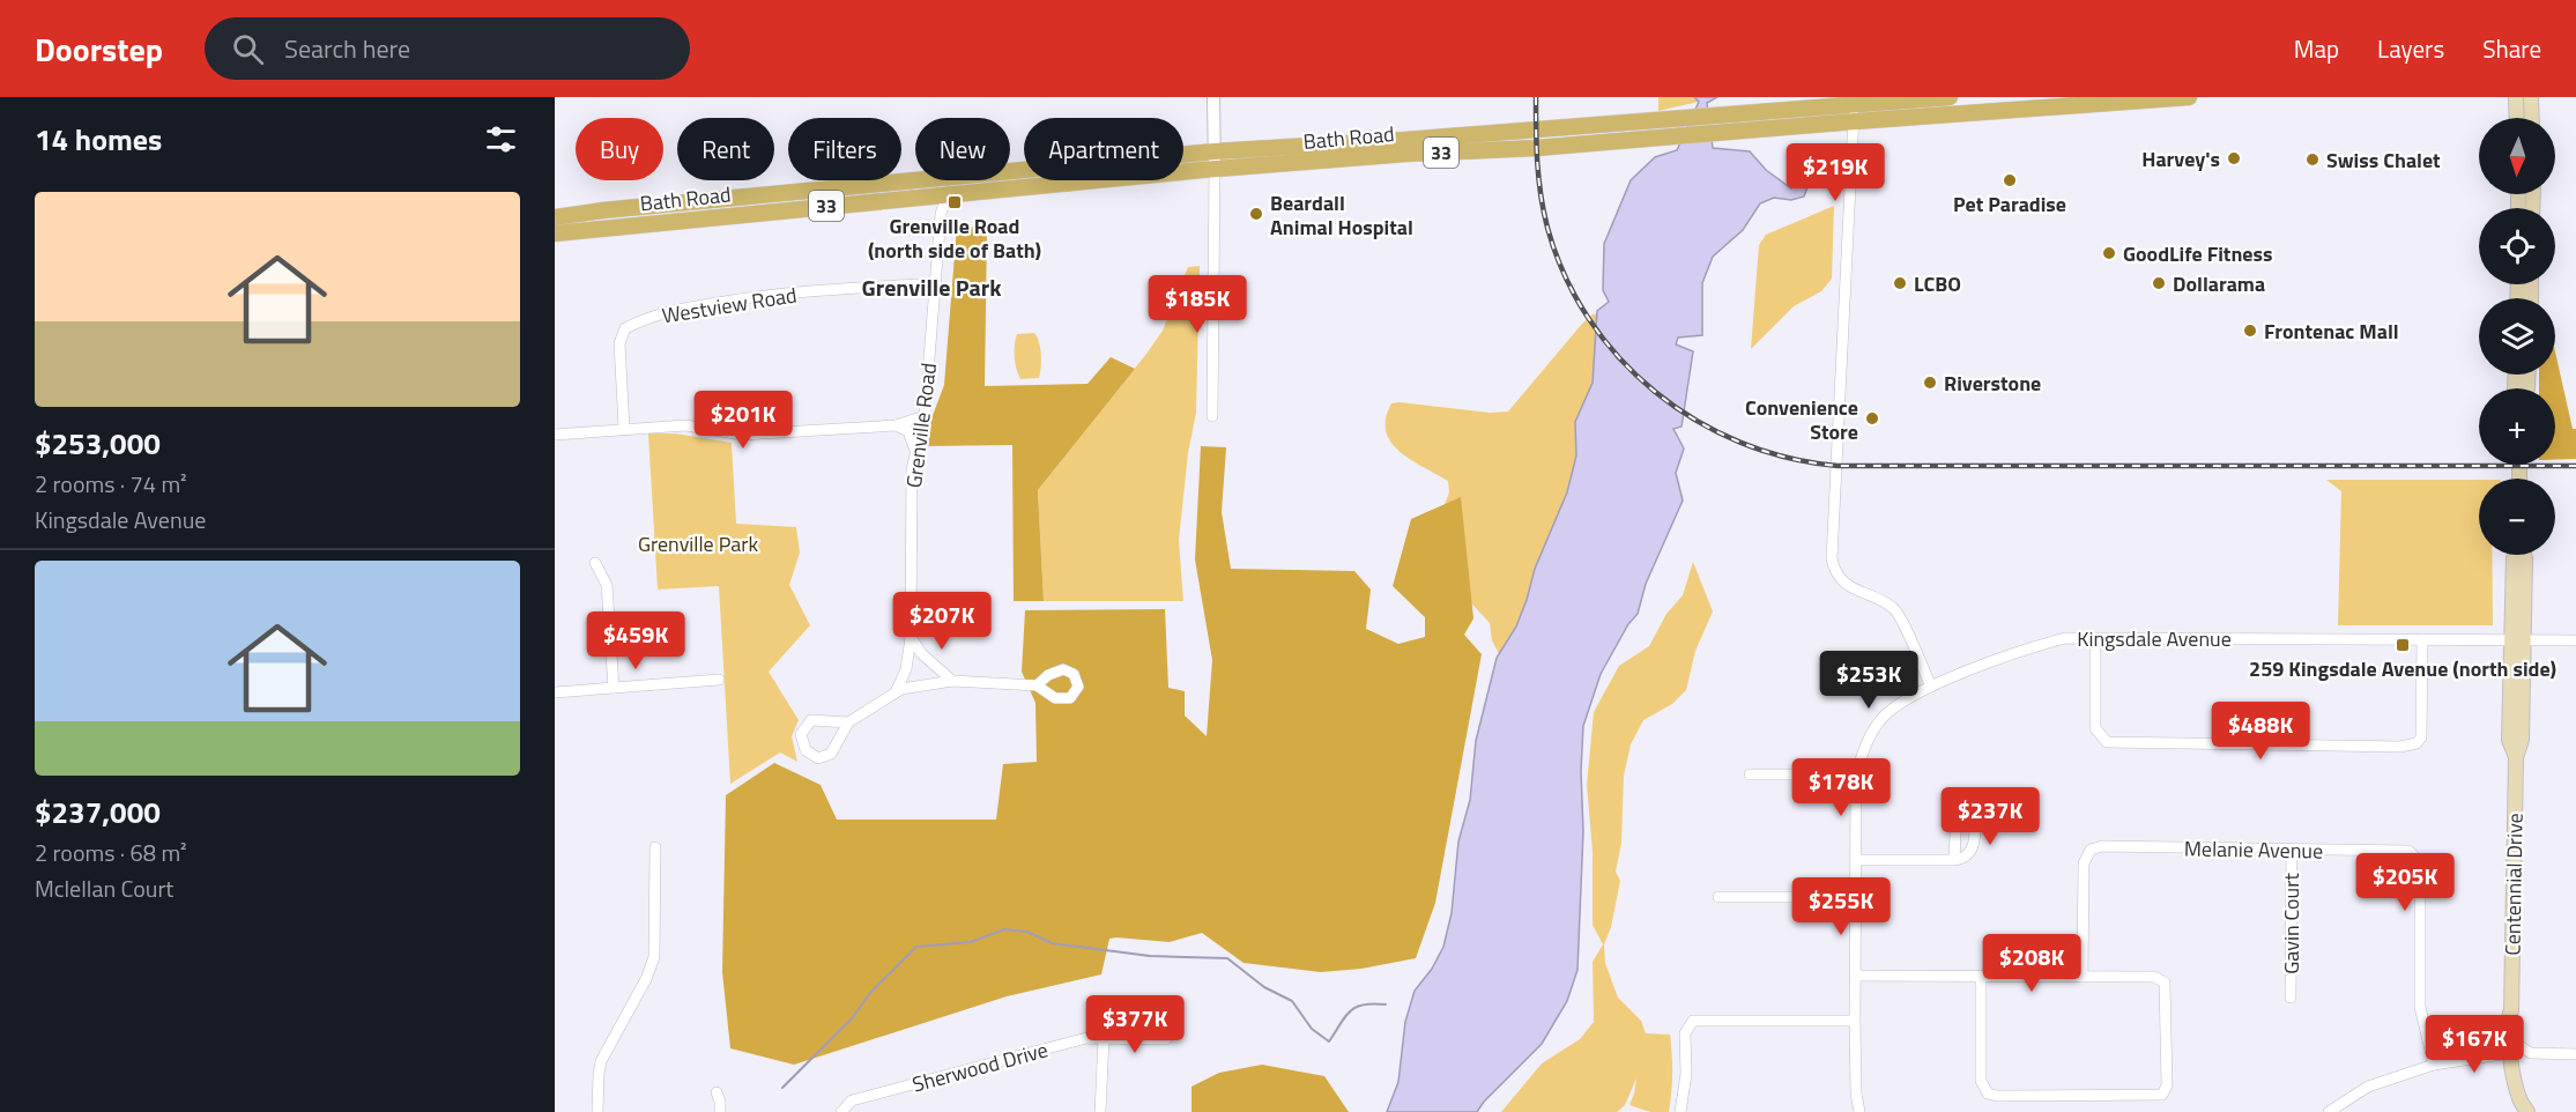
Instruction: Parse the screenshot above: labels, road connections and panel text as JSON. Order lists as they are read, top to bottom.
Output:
{
  "streets": {
    "main road": ["Bath Road", "33", "Centennial Drive"],
    "street": [
      "Westview Road",
      "Grenville Road",
      "Kingsdale Avenue",
      "Melanie Avenue",
      "Gavin Court",
      "Sherwood Drive"
    ]
  },
  "crossings": [
    ["Bath Road", "Grenville Road"],
    ["Westview Road", "Grenville Road"],
    ["Kingsdale Avenue", "Centennial Drive"],
    ["Melanie Avenue", "Gavin Court"]
  ],
  "districts": ["Grenville Park"],
  "parks": ["Grenville Park"],
  "places": {
    "other": [
      "Harvey's",
      "Swiss Chalet",
      "Pet Paradise",
      "Beardall Animal Hospital",
      "GoodLife Fitness",
      "LCBO",
      "Dollarama",
      "Frontenac Mall",
      "Riverstone",
      "Convenience Store"
    ],
    "transit": ["Grenville Road (north side of Bath)", "259 Kingsdale Avenue (north side)"]
  },
  "north": "bottom",
  "page": {
    "header": "Doorstep",
    "search": "Search here",
    "nav": ["Map", "Layers", "Share"],
    "heading": "14 homes",
    "map_buttons": ["+", "−"],
    "chip": [
      "Buy",
      "Rent",
      "Filters",
      "New",
      "Apartment"
    ],
    "price": [
      "$219K",
      "$185K",
      "$201K",
      "$207K",
      "$459K",
      "$253K",
      "$488K",
      "$178K",
      "$237K",
      "$205K",
      "$255K",
      "$208K",
      "$377K",
      "$167K"
    ],
    "list": [
      {
        "name": "$253,000",
        "note": "2 rooms · 74 m² · Kingsdale Avenue"
      },
      {
        "name": "$237,000",
        "note": "2 rooms · 68 m² · Mclellan Court"
      }
    ]
  }
}
